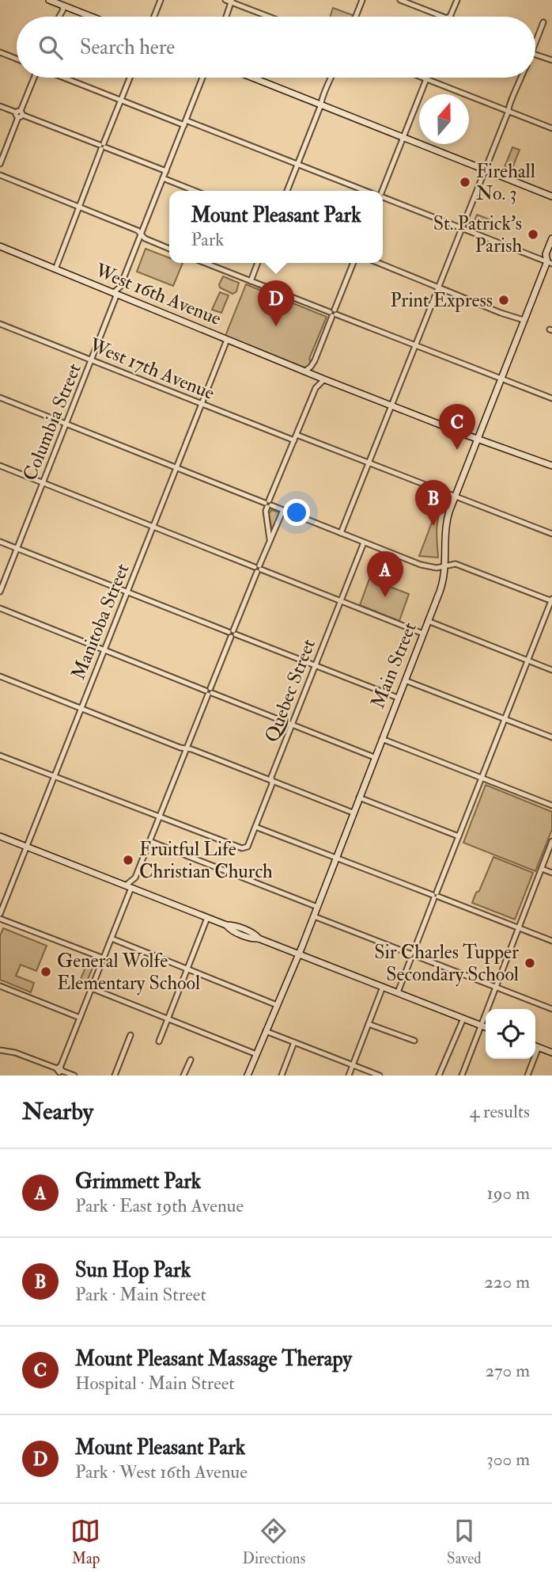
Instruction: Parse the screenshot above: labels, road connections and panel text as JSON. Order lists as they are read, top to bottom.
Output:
{
  "streets": {
    "main road": ["West 16th Avenue", "Main Street"],
    "street": [
      "West 17th Avenue",
      "Columbia Street",
      "Manitoba Street",
      "Quebec Street"
    ]
  },
  "crossings": [
    ["West 16th Avenue", "Columbia Street"],
    ["West 16th Avenue", "Manitoba Street"],
    ["West 16th Avenue", "Main Street"],
    ["West 17th Avenue", "Columbia Street"],
    ["West 17th Avenue", "Manitoba Street"]
  ],
  "places": [
    "Firehall No. 3",
    "St. Patrick's Parish",
    "Print Express",
    "Fruitful Life Christian Church",
    "Sir Charles Tupper Secondary School",
    "General Wolfe Elementary School"
  ],
  "north": "top",
  "page": {
    "search": "Search here",
    "popup": ["Mount Pleasant Park", "Park"],
    "pins": [
      "D",
      "C",
      "B",
      "A"
    ],
    "heading": ["Nearby", "4 results"],
    "list": [
      {
        "mark": "A",
        "name": "Grimmett Park",
        "note": "Park · East 19th Avenue",
        "value": "190 m"
      },
      {
        "mark": "B",
        "name": "Sun Hop Park",
        "note": "Park · Main Street",
        "value": "220 m"
      },
      {
        "mark": "C",
        "name": "Mount Pleasant Massage Therapy",
        "note": "Hospital · Main Street",
        "value": "270 m"
      },
      {
        "mark": "D",
        "name": "Mount Pleasant Park",
        "note": "Park · West 16th Avenue",
        "value": "300 m"
      }
    ],
    "nav": ["Map", "Directions", "Saved"]
  }
}
